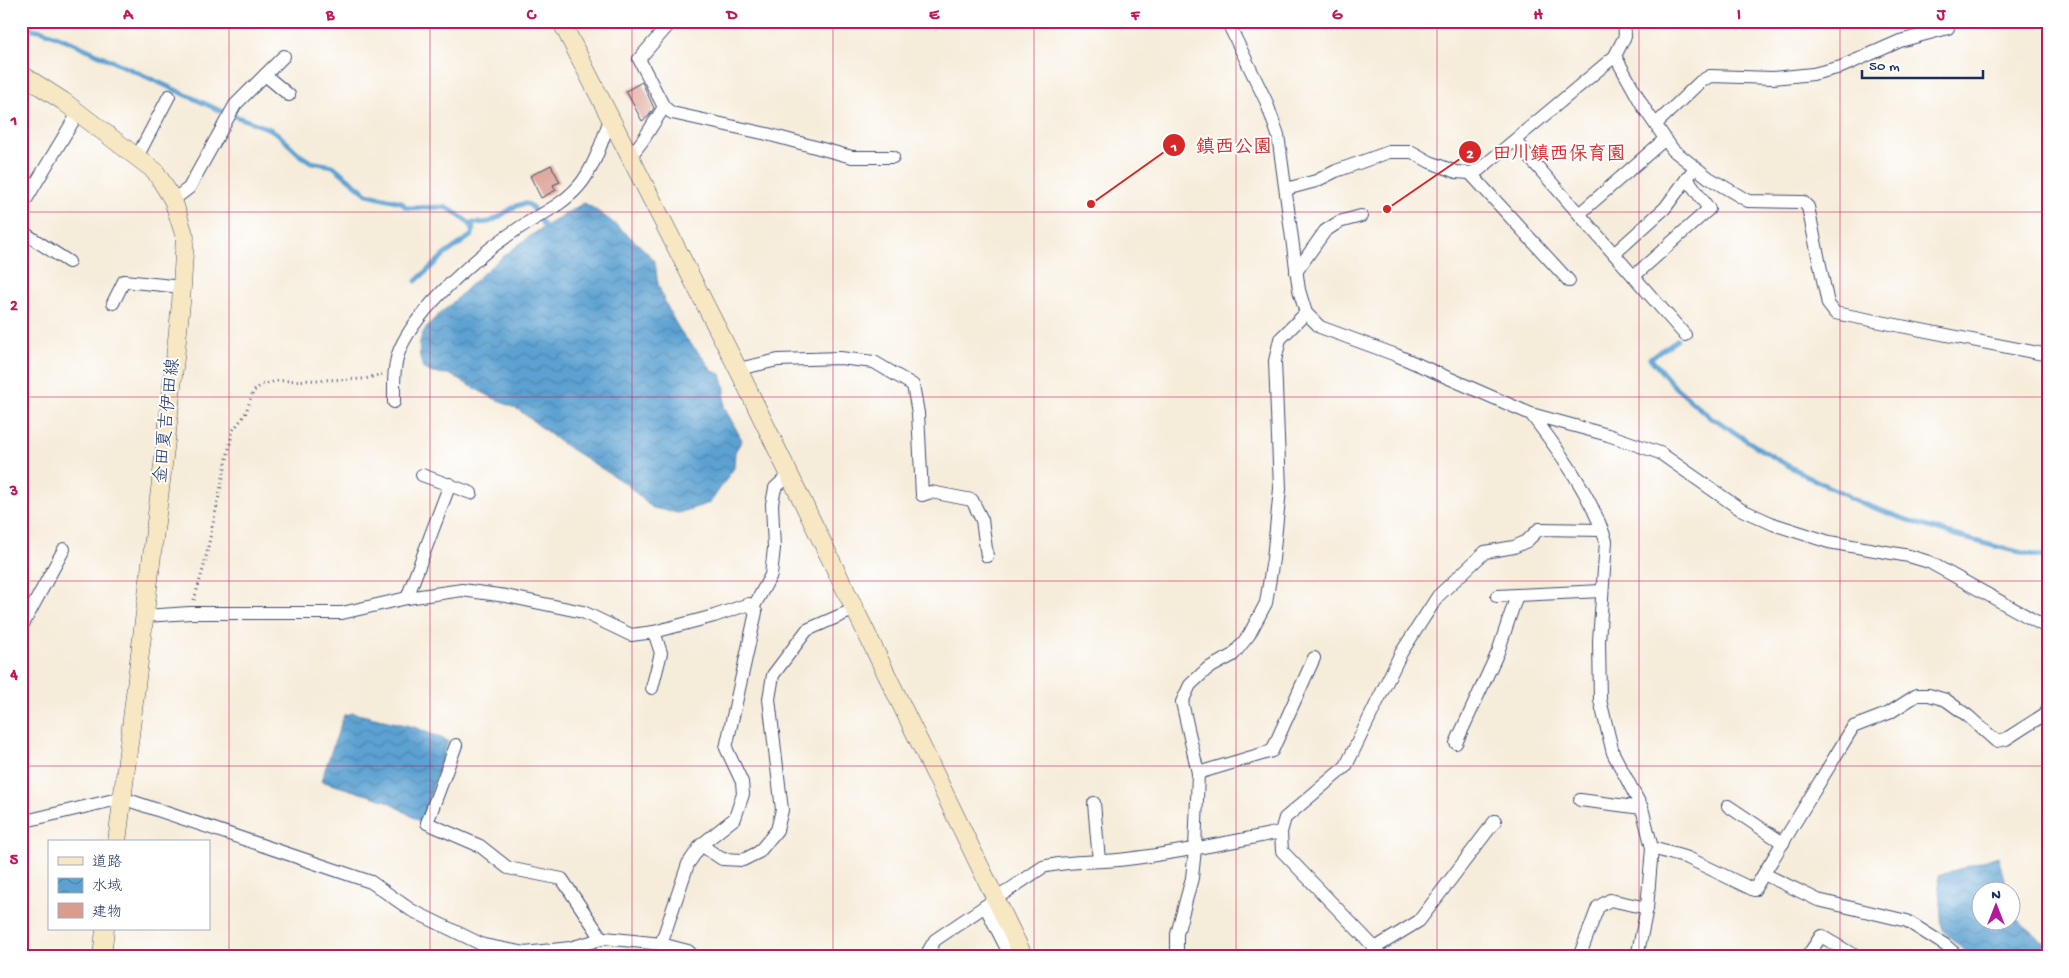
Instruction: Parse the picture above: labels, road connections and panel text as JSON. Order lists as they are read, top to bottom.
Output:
{
  "streets": {
    "street": ["金田夏吉伊田線"]
  },
  "places": ["鎮西公園", "田川鎮西保育園"],
  "legend": ["道路", "水域", "建物"],
  "scale_bar": "50 m",
  "north": "top",
  "grid": {
    "columns": [
      "A",
      "B",
      "C",
      "D",
      "E",
      "F",
      "G",
      "H",
      "I",
      "J"
    ],
    "rows": [
      "1",
      "2",
      "3",
      "4",
      "5"
    ]
  }
}
